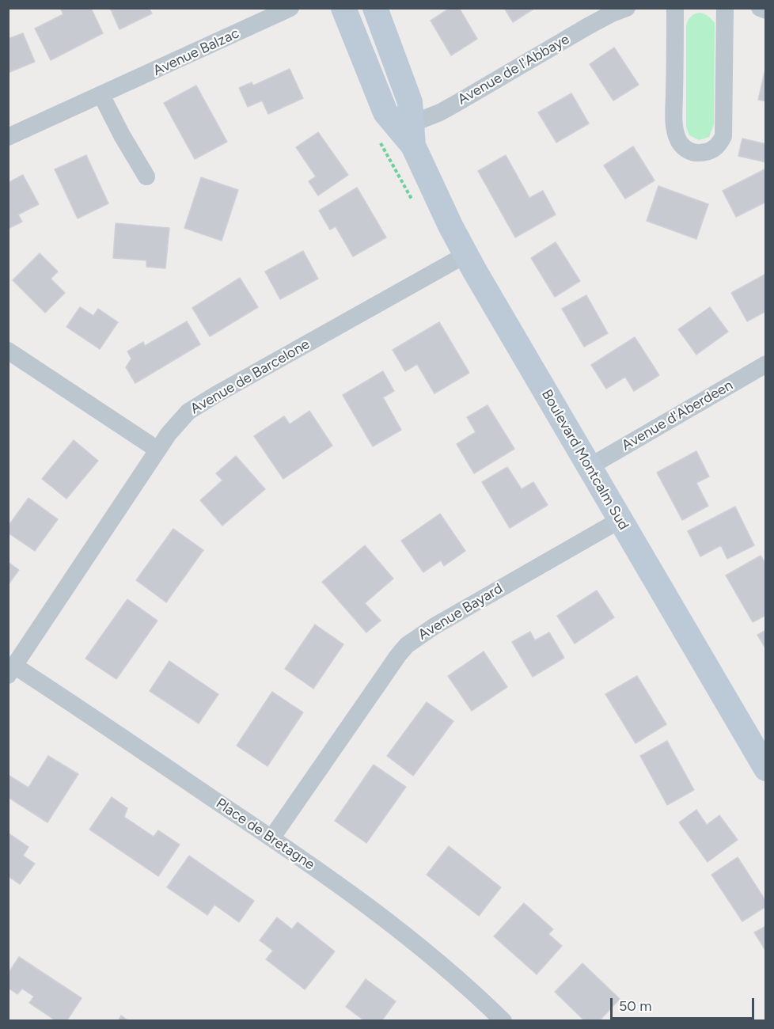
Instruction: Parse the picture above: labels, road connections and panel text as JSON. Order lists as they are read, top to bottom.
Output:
{
  "streets": {
    "street": [
      "Avenue Balzac",
      "Avenue de l'Abbaye",
      "Avenue de Barcelone",
      "Avenue d'Aberdeen",
      "Boulevard Montcalm Sud",
      "Avenue Bayard",
      "Place de Bretagne"
    ]
  },
  "crossings": [
    ["Avenue de l'Abbaye", "Boulevard Montcalm Sud"],
    ["Avenue de Barcelone", "Boulevard Montcalm Sud"],
    ["Avenue de Barcelone", "Place de Bretagne"],
    ["Avenue d'Aberdeen", "Boulevard Montcalm Sud"],
    ["Boulevard Montcalm Sud", "Avenue Bayard"],
    ["Avenue Bayard", "Place de Bretagne"]
  ],
  "scale_bar": "50 m"
}
